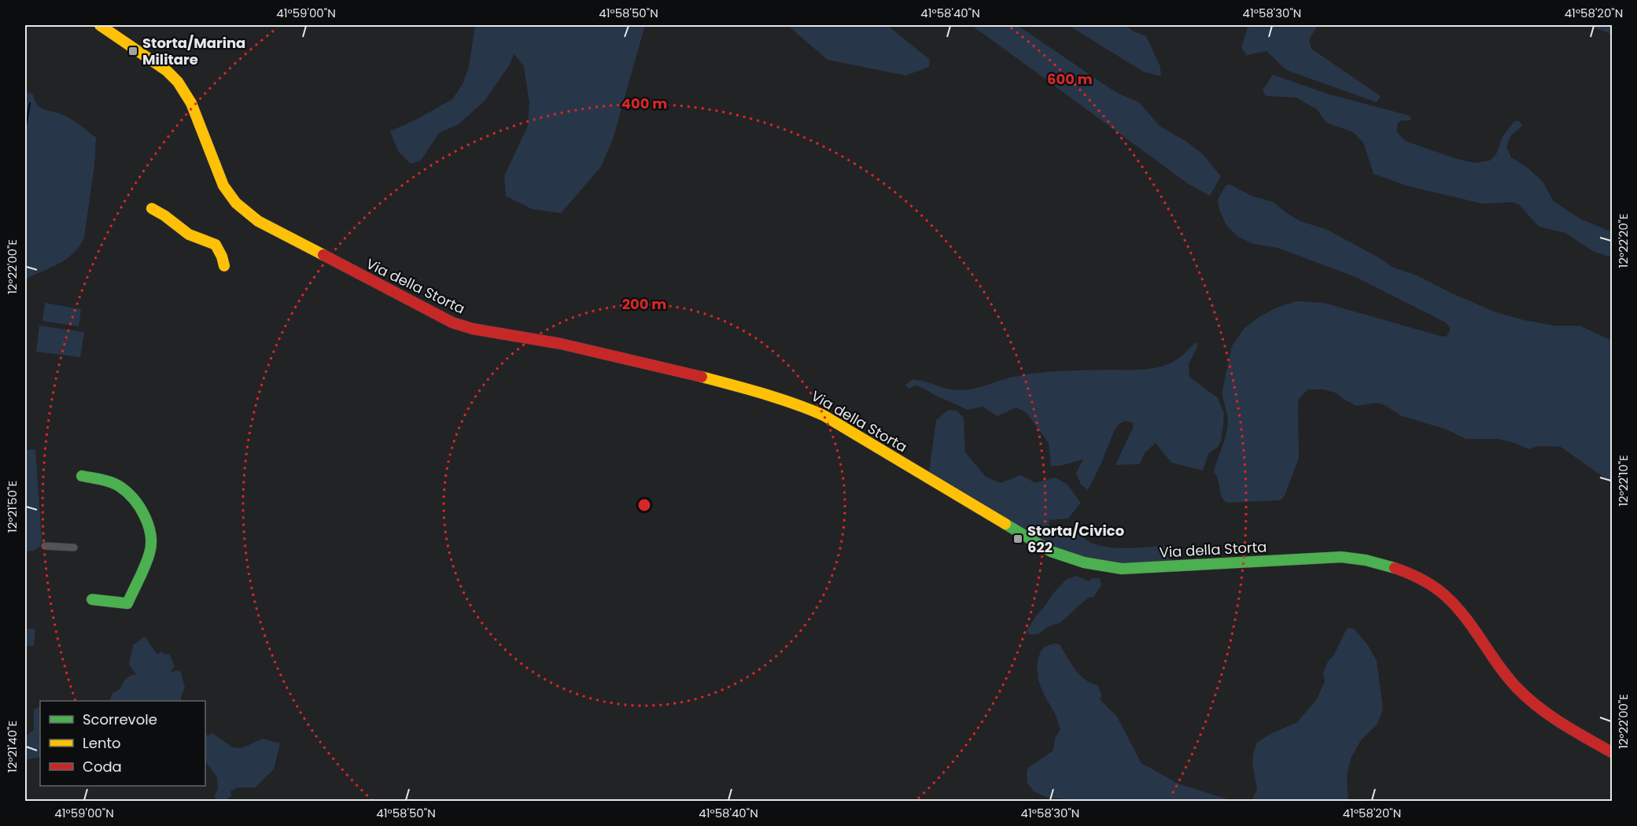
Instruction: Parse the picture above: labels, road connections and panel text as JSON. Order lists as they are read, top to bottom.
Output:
{
  "streets": {
    "main road": ["Via della Storta"]
  },
  "places": {
    "transit": ["Storta/Marina Militare", "Storta/Civico 622"]
  },
  "legend": ["Scorrevole", "Lento", "Coda"],
  "coordinates": [
    "41°59'00\"N",
    "41°58'50\"N",
    "41°58'40\"N",
    "41°58'30\"N",
    "41°58'20\"N",
    "12°22'20\"E",
    "12°22'00\"E",
    "12°22'10\"E",
    "12°21'50\"E",
    "12°21'40\"E"
  ],
  "rings": ["600 m", "400 m", "200 m"]
}
